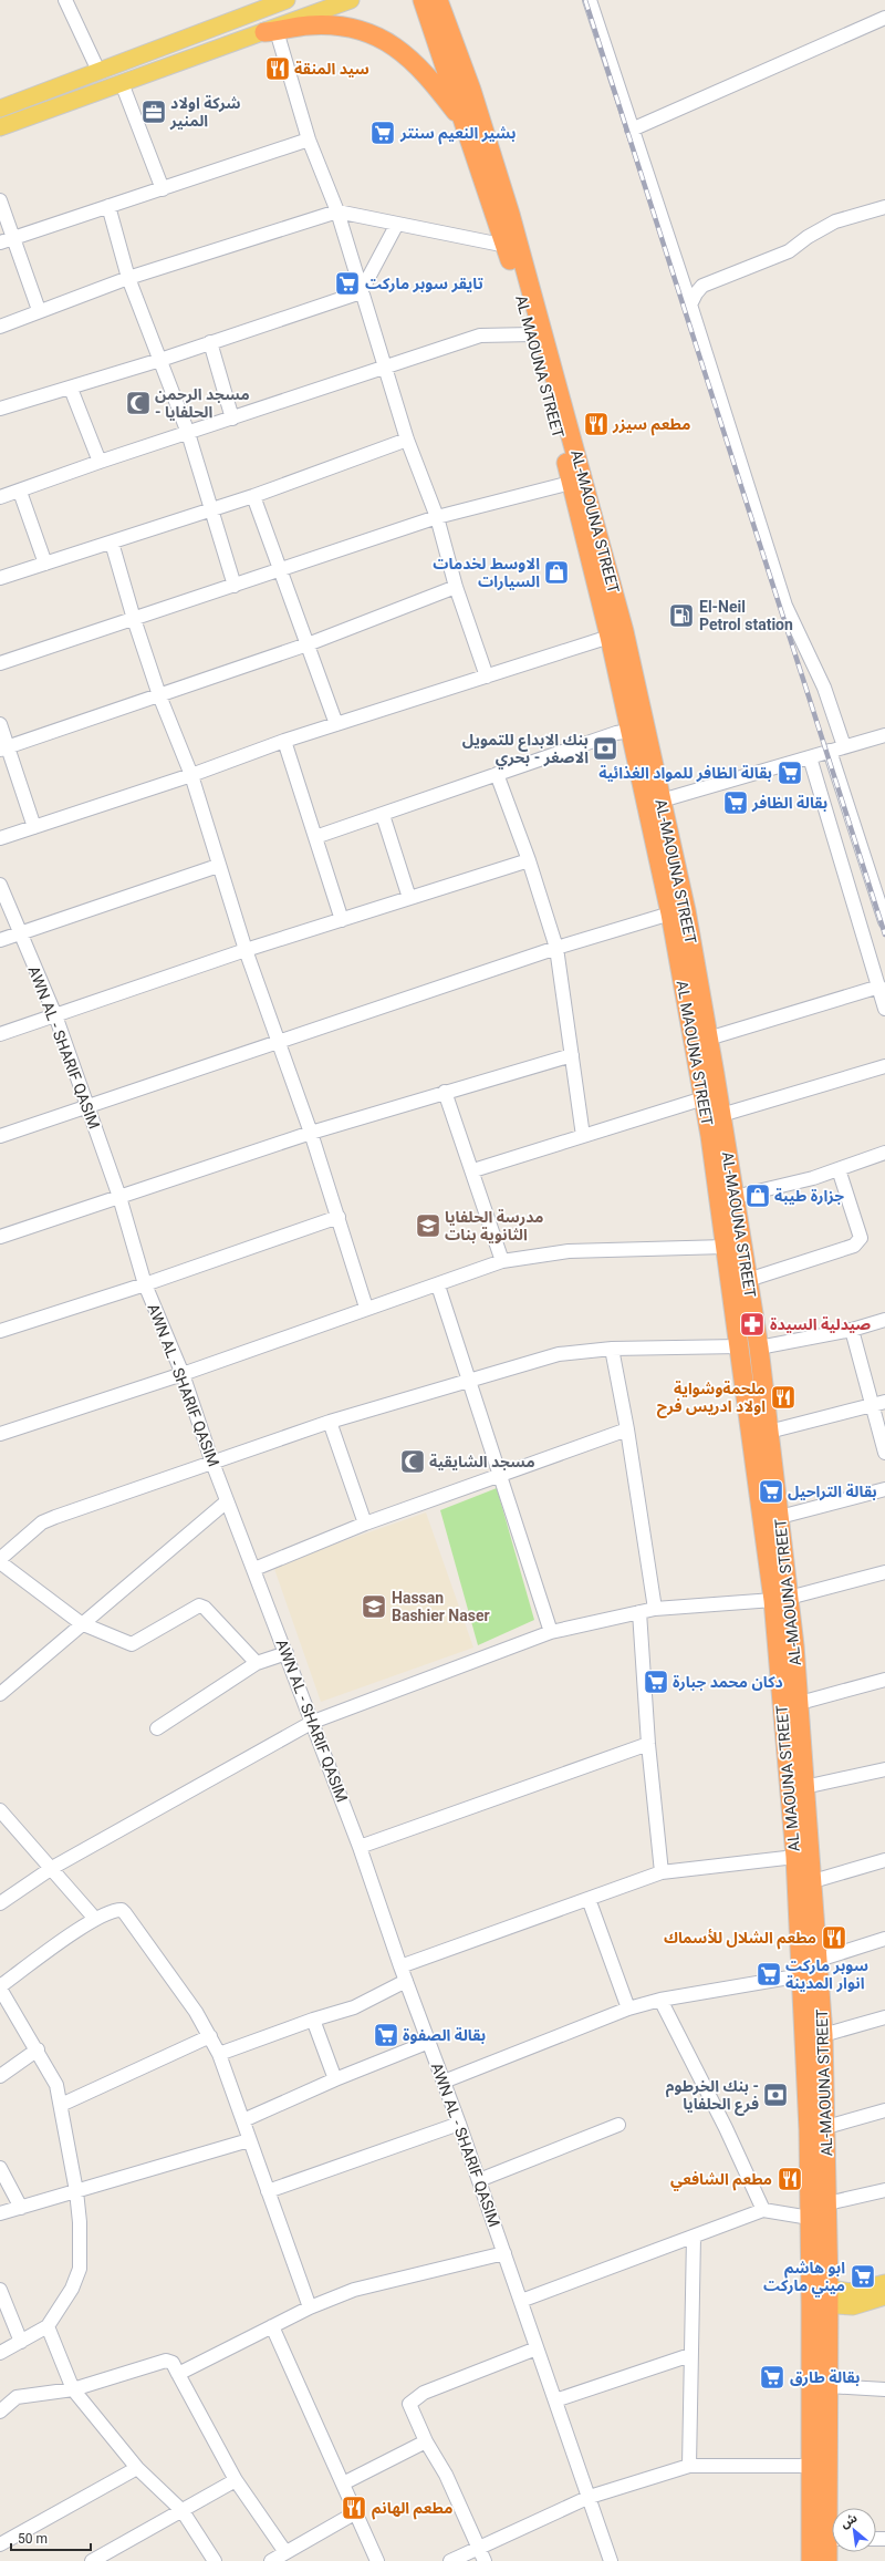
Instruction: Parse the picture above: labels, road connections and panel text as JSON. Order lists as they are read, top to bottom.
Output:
{
  "streets": {
    "highway": ["AL MAOUNA STREET", "AL-MAOUNA STREET"],
    "street": ["AWN AL - SHARIF QASIM"]
  },
  "crossings": [
    ["AL MAOUNA STREET", "AL-MAOUNA STREET"]
  ],
  "places": {
    "restaurant": [
      "سيد المنقة",
      "مطعم سيزر",
      "ملحمةوشواية اولاد ادريس فرح",
      "مطعم الشلال للأسماك",
      "مطعم الشافعي",
      "مطعم الهانم"
    ],
    "office": ["شركة اولاد المنير"],
    "supermarket": [
      "بشير النعيم سنتر",
      "تايقر سوبر ماركت",
      "بقالة الظافر للمواد الغذائية",
      "بقالة الظافر",
      "بقالة التراحيل",
      "دكان محمد جبارة",
      "سوبر ماركت انوار المدينة",
      "بقالة الصفوة",
      "ابو هاشم ميني ماركت",
      "بقالة طارق"
    ],
    "mosque": ["مسجد الرحمن - الحلفايا", "مسجد الشايقية"],
    "shop": ["الاوسط لخدمات السيارات", "جزارة طيبة"],
    "fuel station": ["El-Neil Petrol station"],
    "bank": ["بنك الابداع للتمويل الاصغر - بحري", "بنك الخرطوم - فرع الحلفايا"],
    "school or university": ["مدرسة الحلفايا الثانوية بنات", "Hassan Bashier Naser"],
    "pharmacy": ["صيدلية السيدة"]
  },
  "scale_bar": "50 m",
  "north": "top left"
}
